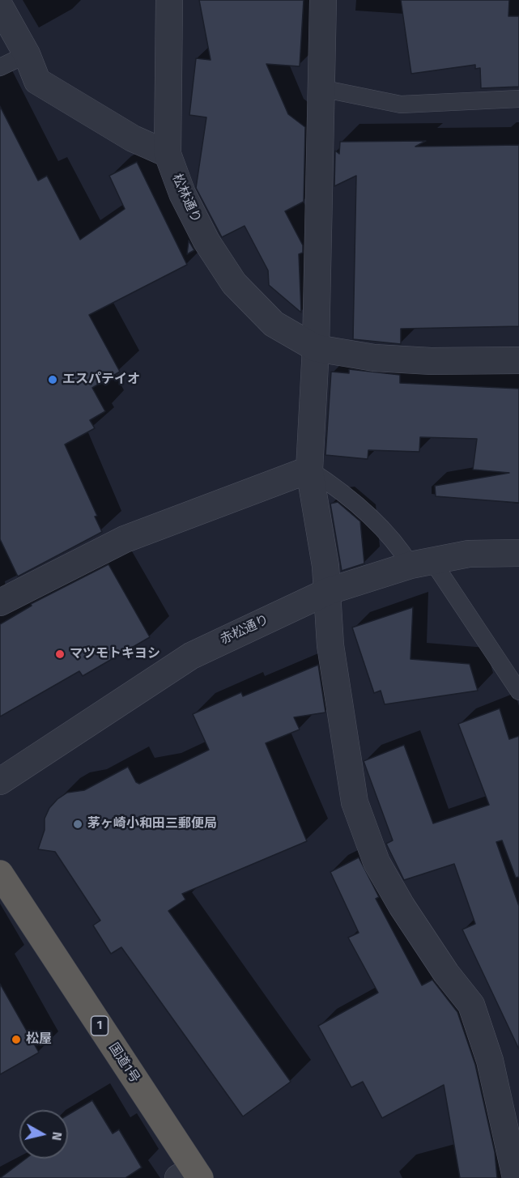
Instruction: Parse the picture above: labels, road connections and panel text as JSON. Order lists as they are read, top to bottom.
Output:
{
  "streets": {
    "highway": ["1", "国道1号"],
    "street": ["松林通り", "赤松通り"]
  },
  "places": [
    "エスパテイオ",
    "マツモトキヨシ",
    "茅ヶ崎小和田三郵便局",
    "松屋"
  ],
  "north": "right"
}
